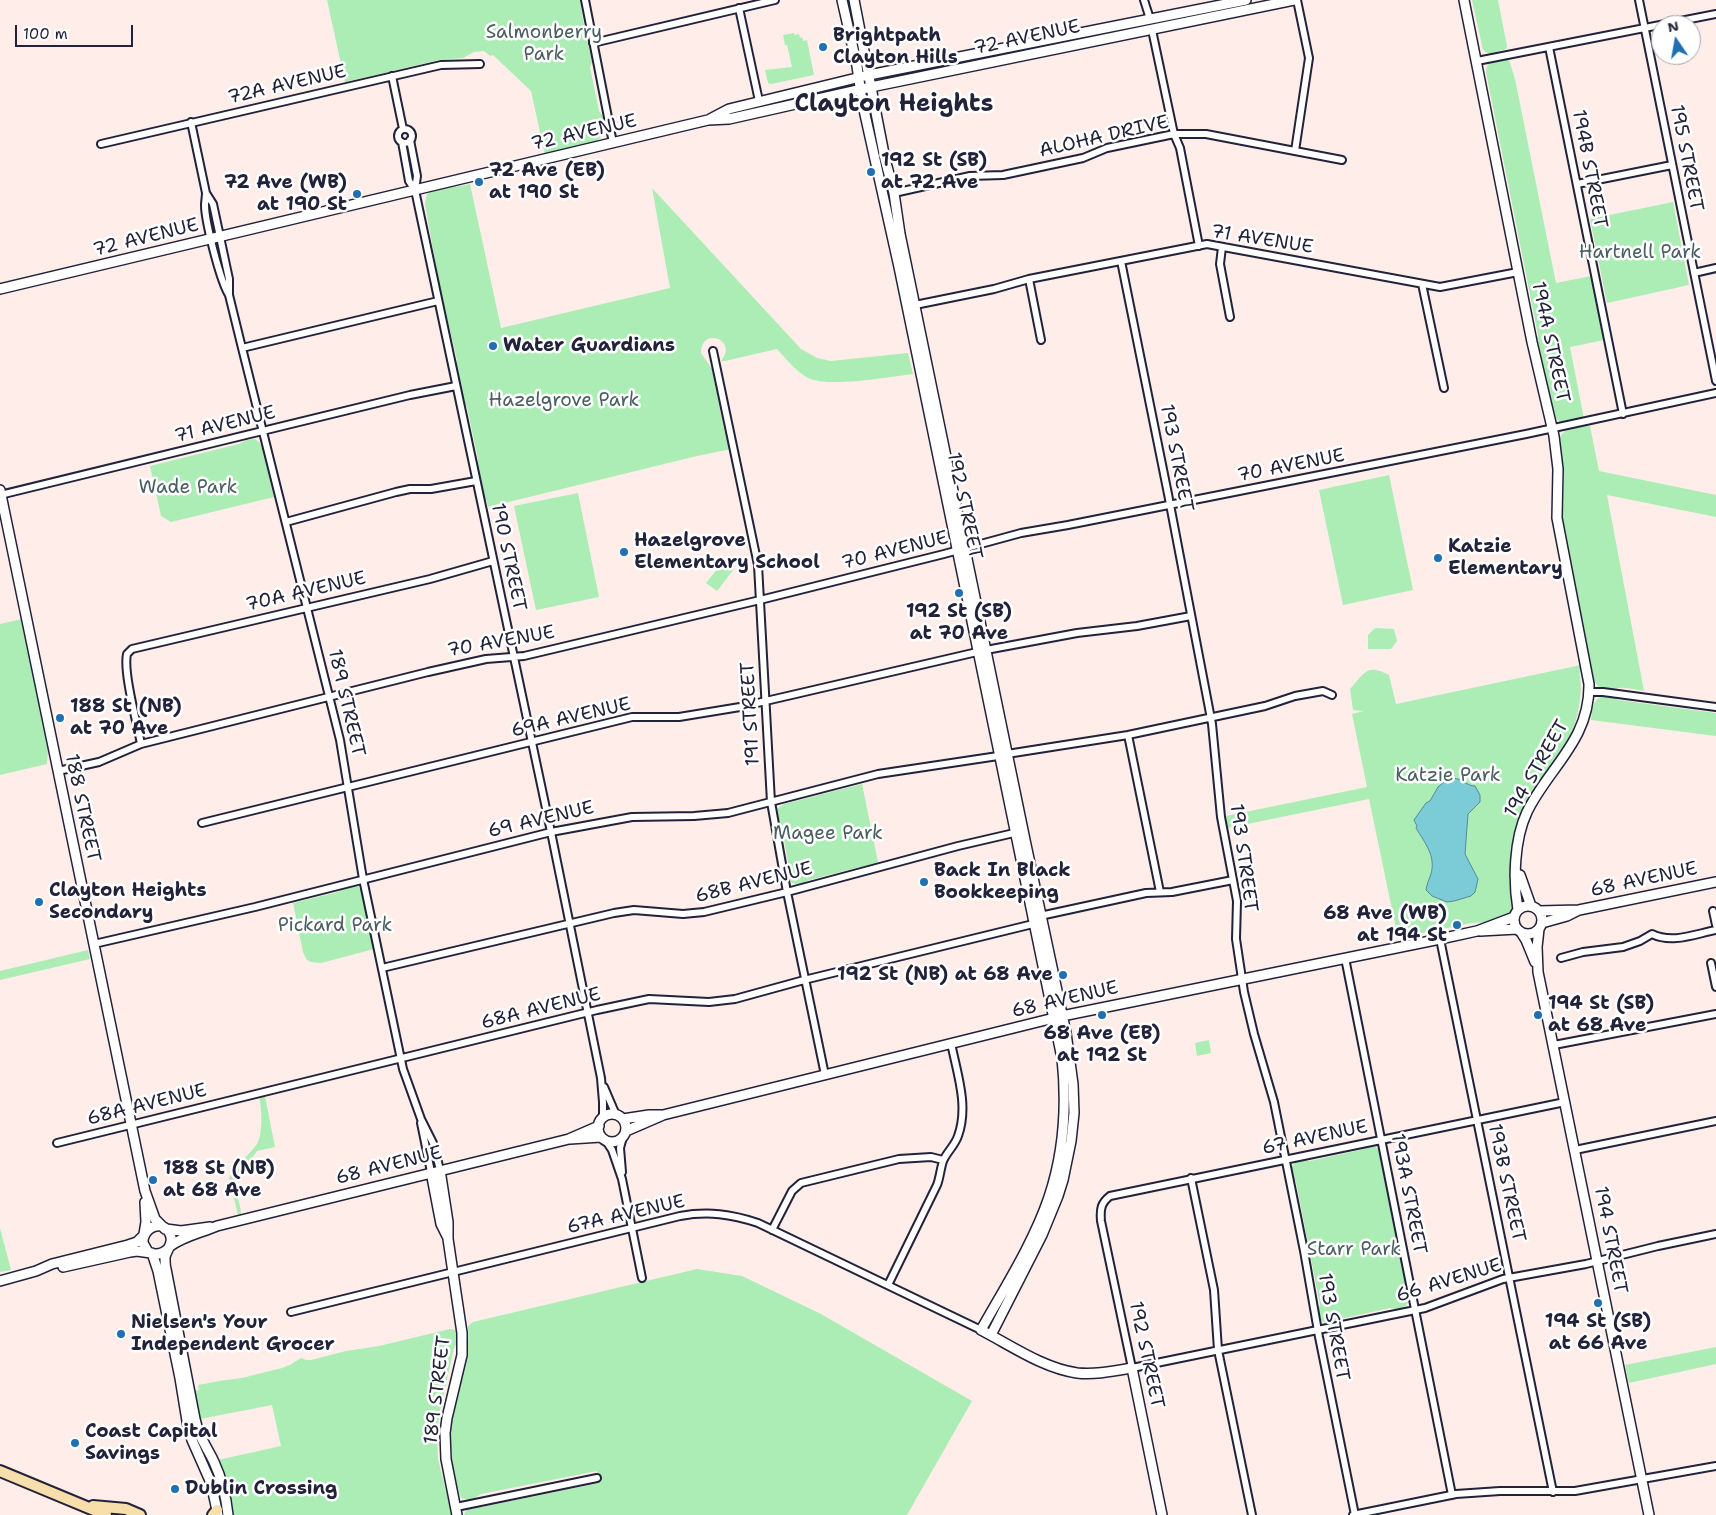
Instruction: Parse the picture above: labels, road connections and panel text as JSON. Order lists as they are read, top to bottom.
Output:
{
  "streets": {
    "street": [
      "72 AVENUE",
      "72A AVENUE",
      "ALOHA DRIVE",
      "195 STREET",
      "194B STREET",
      "71 AVENUE",
      "194A STREET",
      "193 STREET",
      "70 AVENUE",
      "192 STREET",
      "190 STREET",
      "70A AVENUE",
      "189 STREET",
      "191 STREET",
      "69A AVENUE",
      "194 STREET",
      "188 STREET",
      "69 AVENUE",
      "68 AVENUE",
      "68B AVENUE",
      "68A AVENUE",
      "67 AVENUE",
      "193B STREET",
      "193A STREET",
      "67A AVENUE",
      "66 AVENUE"
    ]
  },
  "crossings": [
    ["72 AVENUE", "192 STREET"],
    ["72 AVENUE", "190 STREET"],
    ["72 AVENUE", "189 STREET"],
    ["72A AVENUE", "190 STREET"],
    ["72A AVENUE", "189 STREET"],
    ["ALOHA DRIVE", "192 STREET"],
    ["194B STREET", "70 AVENUE"],
    ["71 AVENUE", "194A STREET"],
    ["71 AVENUE", "193 STREET"],
    ["71 AVENUE", "192 STREET"],
    ["71 AVENUE", "190 STREET"],
    ["71 AVENUE", "189 STREET"],
    ["71 AVENUE", "188 STREET"],
    ["194A STREET", "70 AVENUE"],
    ["194A STREET", "194 STREET"],
    ["193 STREET", "70 AVENUE"],
    ["193 STREET", "69A AVENUE"],
    ["193 STREET", "69 AVENUE"],
    ["193 STREET", "68 AVENUE"],
    ["193 STREET", "67 AVENUE"],
    ["193 STREET", "66 AVENUE"],
    ["70 AVENUE", "192 STREET"],
    ["70 AVENUE", "190 STREET"],
    ["70 AVENUE", "70A AVENUE"],
    ["70 AVENUE", "189 STREET"],
    ["70 AVENUE", "191 STREET"],
    ["70 AVENUE", "188 STREET"],
    ["192 STREET", "69A AVENUE"],
    ["192 STREET", "69 AVENUE"],
    ["192 STREET", "68 AVENUE"],
    ["192 STREET", "68B AVENUE"],
    ["192 STREET", "68A AVENUE"],
    ["192 STREET", "67 AVENUE"],
    ["192 STREET", "66 AVENUE"],
    ["190 STREET", "70A AVENUE"],
    ["190 STREET", "69A AVENUE"],
    ["190 STREET", "69 AVENUE"],
    ["190 STREET", "68 AVENUE"],
    ["190 STREET", "68B AVENUE"],
    ["190 STREET", "68A AVENUE"],
    ["70A AVENUE", "189 STREET"],
    ["189 STREET", "69A AVENUE"],
    ["189 STREET", "69 AVENUE"],
    ["189 STREET", "68 AVENUE"],
    ["189 STREET", "68B AVENUE"],
    ["189 STREET", "68A AVENUE"],
    ["189 STREET", "67A AVENUE"],
    ["191 STREET", "69A AVENUE"],
    ["191 STREET", "69 AVENUE"],
    ["191 STREET", "68 AVENUE"],
    ["191 STREET", "68B AVENUE"],
    ["191 STREET", "68A AVENUE"],
    ["194 STREET", "68 AVENUE"],
    ["194 STREET", "67 AVENUE"],
    ["194 STREET", "66 AVENUE"],
    ["188 STREET", "69 AVENUE"],
    ["188 STREET", "68 AVENUE"],
    ["188 STREET", "68A AVENUE"],
    ["68 AVENUE", "193B STREET"],
    ["68 AVENUE", "193A STREET"],
    ["67 AVENUE", "193B STREET"],
    ["67 AVENUE", "193A STREET"],
    ["193B STREET", "66 AVENUE"],
    ["193A STREET", "66 AVENUE"]
  ],
  "districts": ["Clayton Heights"],
  "parks": [
    "Salmonberry Park",
    "Hartnell Park",
    "Hazelgrove Park",
    "Wade Park",
    "Katzie Park",
    "Magee Park",
    "Pickard Park",
    "Starr Park"
  ],
  "places": [
    "Brightpath Clayton Hills",
    "192 St (SB) at 72 Ave",
    "72 Ave (EB) at 190 St",
    "72 Ave (WB) at 190 St",
    "Water Guardians",
    "Hazelgrove Elementary School",
    "Katzie Elementary",
    "192 St (SB) at 70 Ave",
    "188 St (NB) at 70 Ave",
    "Back In Black Bookkeeping",
    "Clayton Heights Secondary",
    "68 Ave (WB) at 194 St",
    "192 St (NB) at 68 Ave",
    "68 Ave (EB) at 192 St",
    "194 St (SB) at 68 Ave",
    "188 St (NB) at 68 Ave",
    "194 St (SB) at 66 Ave",
    "Nielsen's Your Independent Grocer",
    "Coast Capital Savings",
    "Dublin Crossing"
  ],
  "scale_bar": "100 m",
  "north": "top"
}
